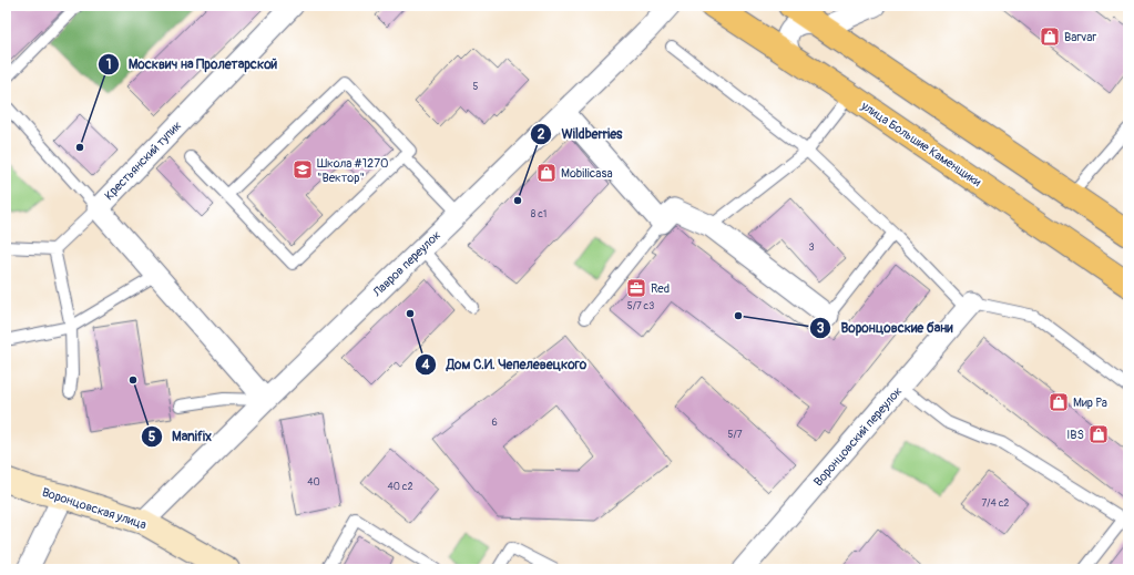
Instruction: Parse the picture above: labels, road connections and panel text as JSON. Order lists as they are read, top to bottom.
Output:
{
  "streets": {
    "main road": ["улица Большие Каменщики", "Воронцовская улица"],
    "street": ["Крестьянский тупик", "Лавров переулок", "Воронцовский переулок"]
  },
  "crossings": [
    ["Крестьянский тупик", "Лавров переулок"],
    ["Лавров переулок", "Воронцовская улица"]
  ],
  "places": {
    "shop": [
      "Barvar",
      "Mobilicasa",
      "Мир Ра",
      "IBS"
    ],
    "other": [
      "Москвич на Пролетарской",
      "Wildberries",
      "Дом С.И. Чепелевецкого",
      "Воронцовские бани",
      "Manifix"
    ],
    "school or university": ["Школа #1270 \"Вектор\""],
    "office": ["Red"]
  },
  "house_numbers": [
    "5",
    "8 с1",
    "3",
    "5/7 с3",
    "6",
    "5/7",
    "40",
    "40 с2",
    "7/4 с2"
  ]
}
